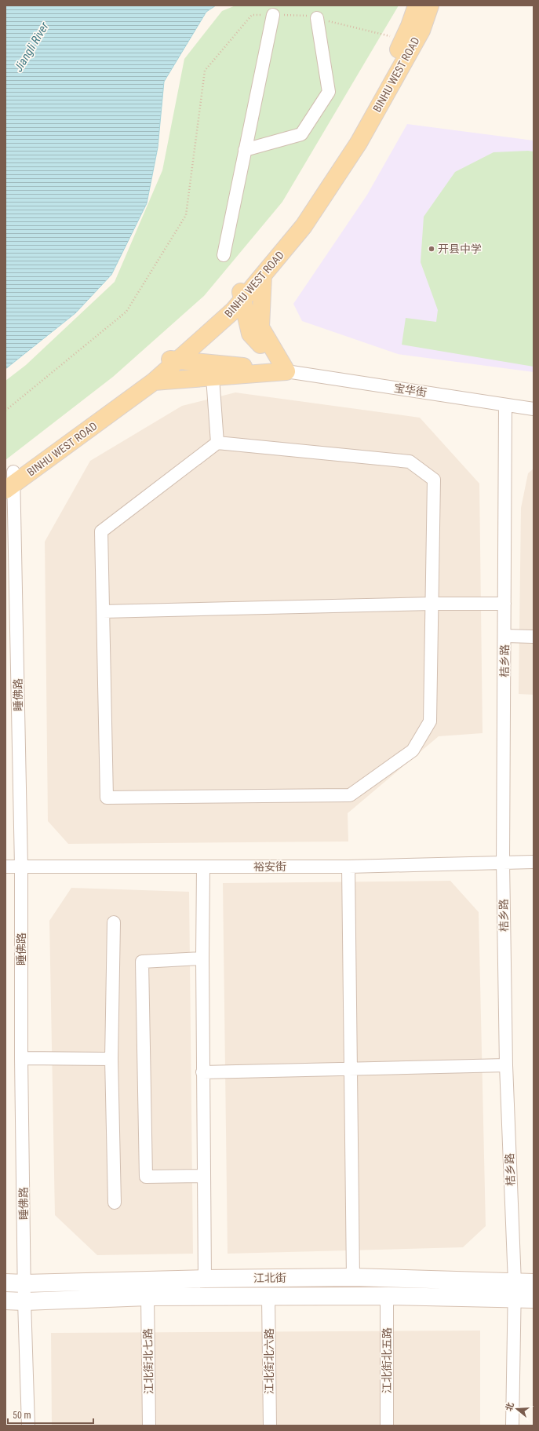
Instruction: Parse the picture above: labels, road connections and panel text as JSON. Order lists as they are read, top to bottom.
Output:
{
  "streets": {
    "main road": ["BINHU WEST ROAD", "江北街"],
    "street": [
      "宝华街",
      "桔乡路",
      "睡佛路",
      "裕安街",
      "江北街北五路",
      "江北街北七路",
      "江北街北六路"
    ]
  },
  "crossings": [
    ["BINHU WEST ROAD", "睡佛路"],
    ["宝华街", "桔乡路"],
    ["桔乡路", "裕安街"],
    ["桔乡路", "江北街"],
    ["睡佛路", "裕安街"],
    ["睡佛路", "江北街"],
    ["江北街", "江北街北五路"],
    ["江北街", "江北街北七路"],
    ["江北街", "江北街北六路"]
  ],
  "water": ["Jiangli River"],
  "places": ["开县中学"],
  "scale_bar": "50 m",
  "north": "left"
}
